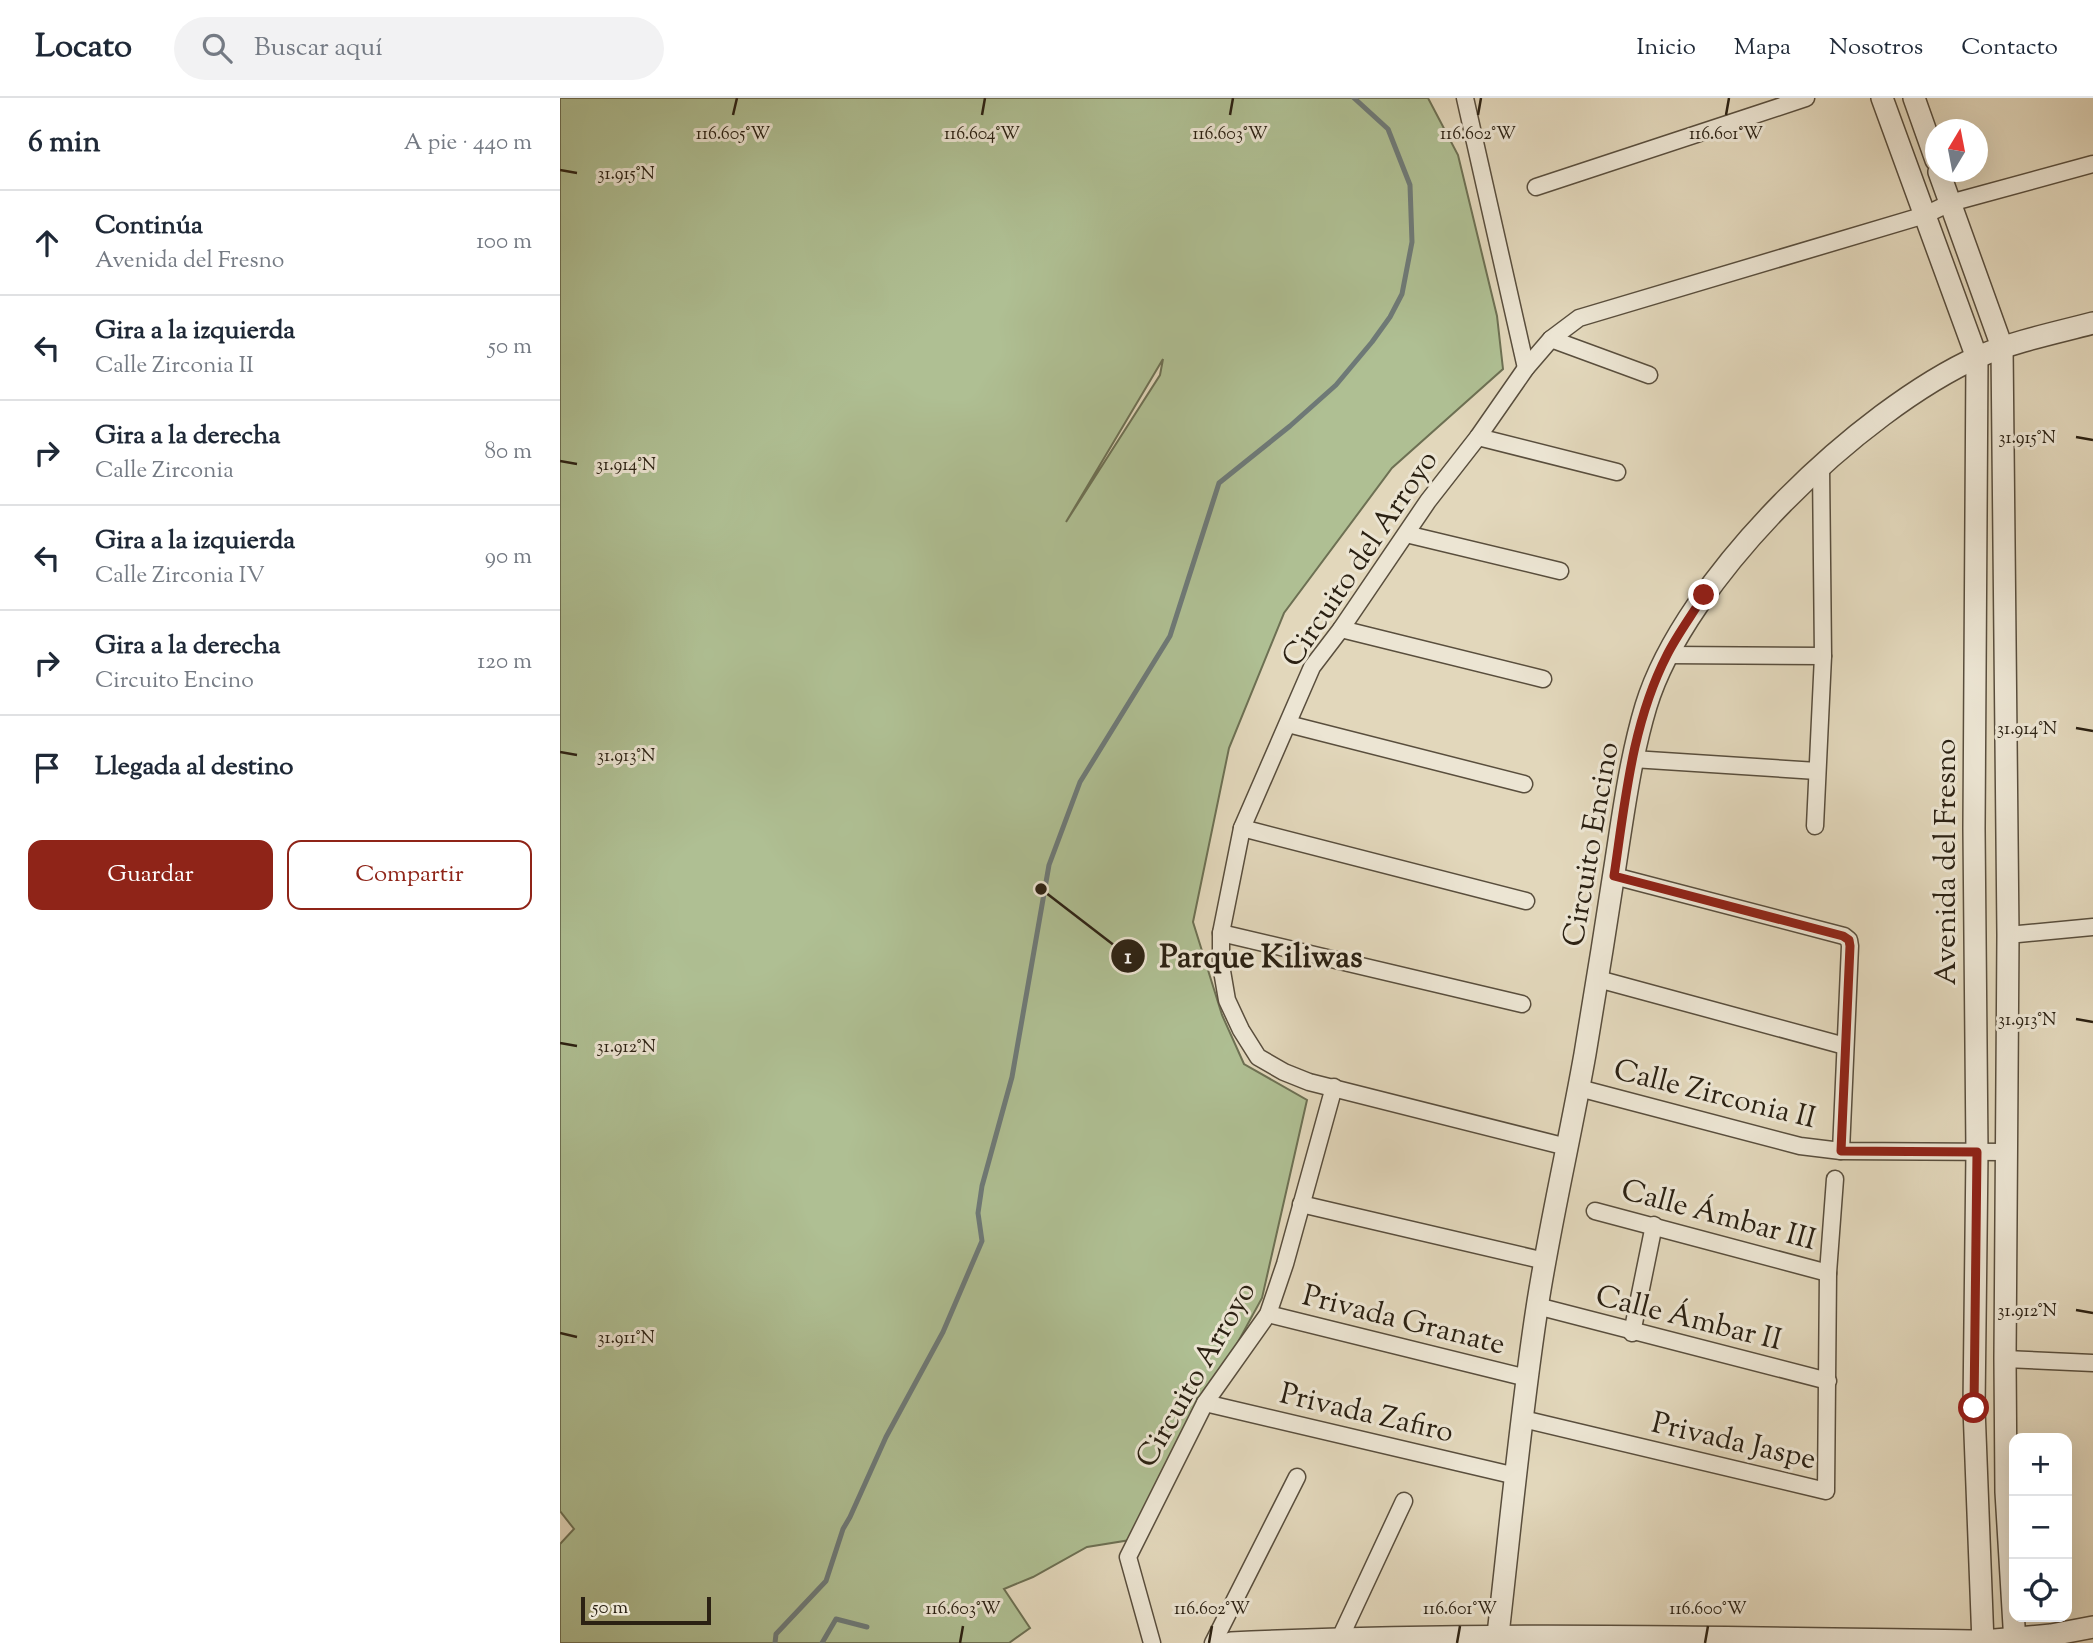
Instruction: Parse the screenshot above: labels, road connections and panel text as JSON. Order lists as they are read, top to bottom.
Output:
{
  "streets": {
    "street": [
      "Circuito del Arroyo",
      "Circuito Encino",
      "Avenida del Fresno",
      "Calle Zirconia II",
      "Calle Ámbar III",
      "Calle Ámbar II",
      "Privada Granate",
      "Circuito Arroyo",
      "Privada Zafiro",
      "Privada Jaspe"
    ]
  },
  "crossings": [
    ["Circuito del Arroyo", "Circuito Encino"],
    ["Circuito del Arroyo", "Avenida del Fresno"],
    ["Circuito del Arroyo", "Circuito Arroyo"],
    ["Circuito Encino", "Avenida del Fresno"],
    ["Circuito Encino", "Calle Zirconia II"],
    ["Circuito Encino", "Calle Ámbar II"],
    ["Circuito Encino", "Privada Granate"],
    ["Circuito Encino", "Privada Zafiro"],
    ["Circuito Encino", "Privada Jaspe"],
    ["Avenida del Fresno", "Calle Zirconia II"],
    ["Calle Ámbar II", "Privada Jaspe"],
    ["Privada Granate", "Circuito Arroyo"],
    ["Circuito Arroyo", "Privada Zafiro"]
  ],
  "places": ["Parque Kiliwas"],
  "scale_bar": "50 m",
  "north": "top",
  "page": {
    "header": "Locato",
    "search": "Buscar aquí",
    "nav": [
      "Inicio",
      "Mapa",
      "Nosotros",
      "Contacto"
    ],
    "heading": ["6 min", "A pie · 440 m"],
    "list": [
      ["Continúa", "Avenida del Fresno", "100 m"],
      ["Gira a la izquierda", "Calle Zirconia II", "50 m"],
      ["Gira a la derecha", "Calle Zirconia", "80 m"],
      ["Gira a la izquierda", "Calle Zirconia IV", "90 m"],
      ["Gira a la derecha", "Circuito Encino", "120 m"],
      "Llegada al destino"
    ],
    "buttons": ["Guardar", "Compartir"],
    "map_buttons": ["+", "−"],
    "scale": "50 m"
  },
  "coordinates": [
    "116.605°W",
    "116.604°W",
    "116.603°W",
    "116.602°W",
    "116.601°W",
    "31.915°N",
    "31.914°N",
    "31.913°N",
    "31.912°N",
    "31.911°N",
    "116.600°W"
  ]
}
